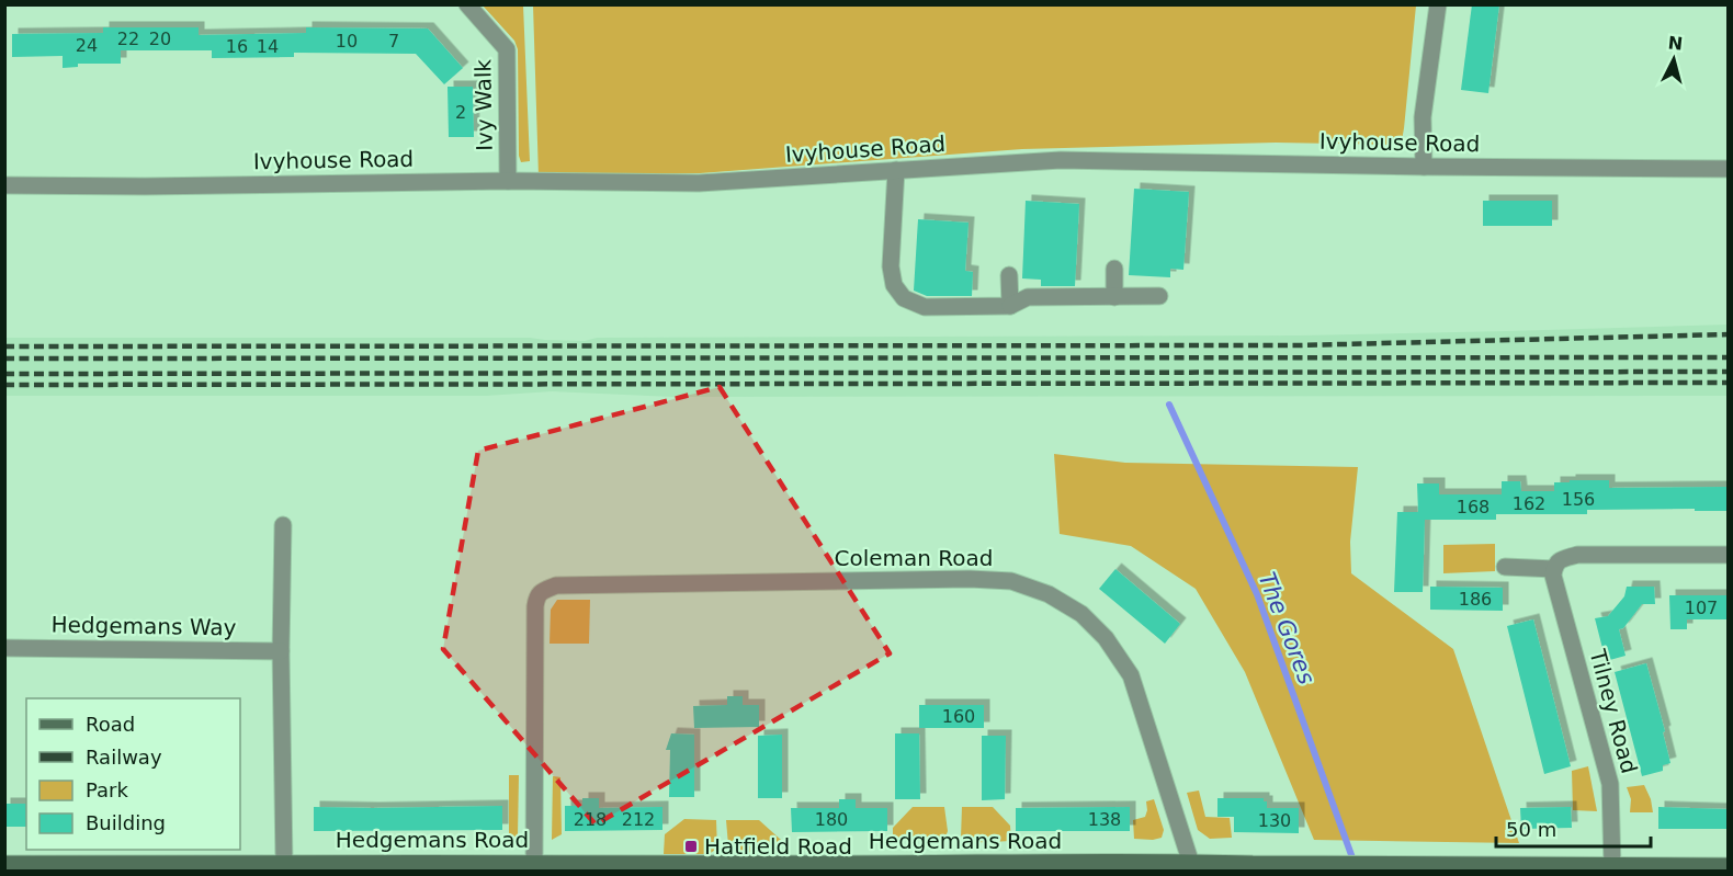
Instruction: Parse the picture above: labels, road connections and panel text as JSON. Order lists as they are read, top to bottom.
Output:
{
  "streets": {
    "street": [
      "Ivy Walk",
      "Ivyhouse Road",
      "Coleman Road",
      "Hedgemans Way",
      "Tilney Road",
      "Hedgemans Road"
    ]
  },
  "crossings": [
    ["Ivy Walk", "Ivyhouse Road"],
    ["Coleman Road", "Hedgemans Road"],
    ["Tilney Road", "Hedgemans Road"]
  ],
  "water": ["The Gores"],
  "places": {
    "transit": ["Hatfield Road"]
  },
  "house_numbers": [
    "22",
    "20",
    "10",
    "7",
    "24",
    "16",
    "14",
    "2",
    "156",
    "162",
    "168",
    "186",
    "107",
    "160",
    "218",
    "212",
    "180",
    "138",
    "130"
  ],
  "legend": [
    "Road",
    "Railway",
    "Park",
    "Building"
  ],
  "scale_bar": "50 m",
  "north": "top"
}
